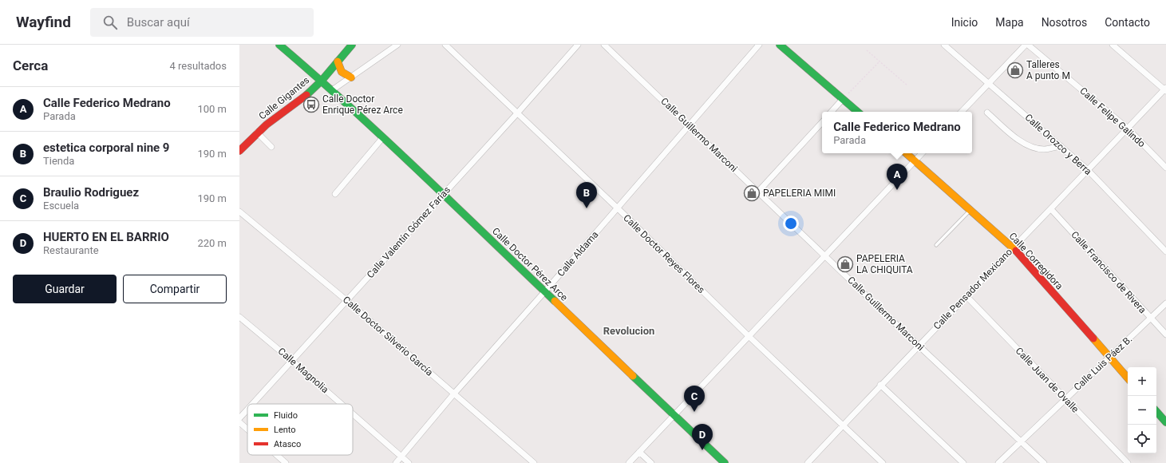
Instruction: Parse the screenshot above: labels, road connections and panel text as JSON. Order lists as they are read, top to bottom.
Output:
{
  "streets": {
    "street": [
      "Calle Gigantes",
      "Calle Felipe Galindo",
      "Calle Guillermo Marconi",
      "Calle Orozco y Berra",
      "Calle Valentín Gómez Farías",
      "Calle Aldama",
      "Calle Doctor Reyes Flores",
      "Calle Corregidora",
      "Calle Doctor Pérez Arce",
      "Calle Francisco de Rivera",
      "Calle Pensador Mexicano",
      "Calle Doctor Silverio García",
      "Calle Luis Páez B.",
      "Calle Magnolia",
      "Calle Juan de Ovalle"
    ]
  },
  "crossings": [
    ["Calle Gigantes", "Calle Doctor Pérez Arce"],
    ["Calle Felipe Galindo", "Calle Pensador Mexicano"],
    ["Calle Guillermo Marconi", "Calle Aldama"],
    ["Calle Guillermo Marconi", "Calle Pensador Mexicano"],
    ["Calle Guillermo Marconi", "Calle Luis Páez B."],
    ["Calle Orozco y Berra", "Calle Pensador Mexicano"],
    ["Calle Valentín Gómez Farías", "Calle Doctor Reyes Flores"],
    ["Calle Valentín Gómez Farías", "Calle Doctor Pérez Arce"],
    ["Calle Valentín Gómez Farías", "Calle Doctor Silverio García"],
    ["Calle Valentín Gómez Farías", "Calle Magnolia"],
    ["Calle Aldama", "Calle Doctor Reyes Flores"],
    ["Calle Aldama", "Calle Doctor Pérez Arce"],
    ["Calle Aldama", "Calle Doctor Silverio García"],
    ["Calle Aldama", "Calle Magnolia"],
    ["Calle Doctor Reyes Flores", "Calle Pensador Mexicano"],
    ["Calle Corregidora", "Calle Pensador Mexicano"],
    ["Calle Corregidora", "Calle Luis Páez B."],
    ["Calle Francisco de Rivera", "Calle Pensador Mexicano"],
    ["Calle Francisco de Rivera", "Calle Luis Páez B."],
    ["Calle Pensador Mexicano", "Calle Juan de Ovalle"],
    ["Calle Luis Páez B.", "Calle Juan de Ovalle"]
  ],
  "districts": ["Revolucion"],
  "places": {
    "shop": ["Talleres A punto M", "PAPELERIA MIMI", "PAPELERIA LA CHIQUITA"],
    "bus stop": ["Calle Doctor Enrique Pérez Arce"]
  },
  "legend": ["Fluido", "Lento", "Atasco"],
  "page": {
    "header": "Wayfind",
    "search": "Buscar aquí",
    "nav": [
      "Inicio",
      "Mapa",
      "Nosotros",
      "Contacto"
    ],
    "heading": ["Cerca", "4 resultados"],
    "list": [
      {
        "mark": "A",
        "name": "Calle Federico Medrano",
        "note": "Parada",
        "value": "100 m"
      },
      {
        "mark": "B",
        "name": "estetica corporal nine 9",
        "note": "Tienda",
        "value": "190 m"
      },
      {
        "mark": "C",
        "name": "Braulio Rodriguez",
        "note": "Escuela",
        "value": "190 m"
      },
      {
        "mark": "D",
        "name": "HUERTO EN EL BARRIO",
        "note": "Restaurante",
        "value": "220 m"
      }
    ],
    "popup": ["Calle Federico Medrano", "Parada"],
    "pins": [
      "A",
      "B",
      "C",
      "D"
    ],
    "buttons": ["Guardar", "Compartir"],
    "map_buttons": ["+", "−"]
  }
}
